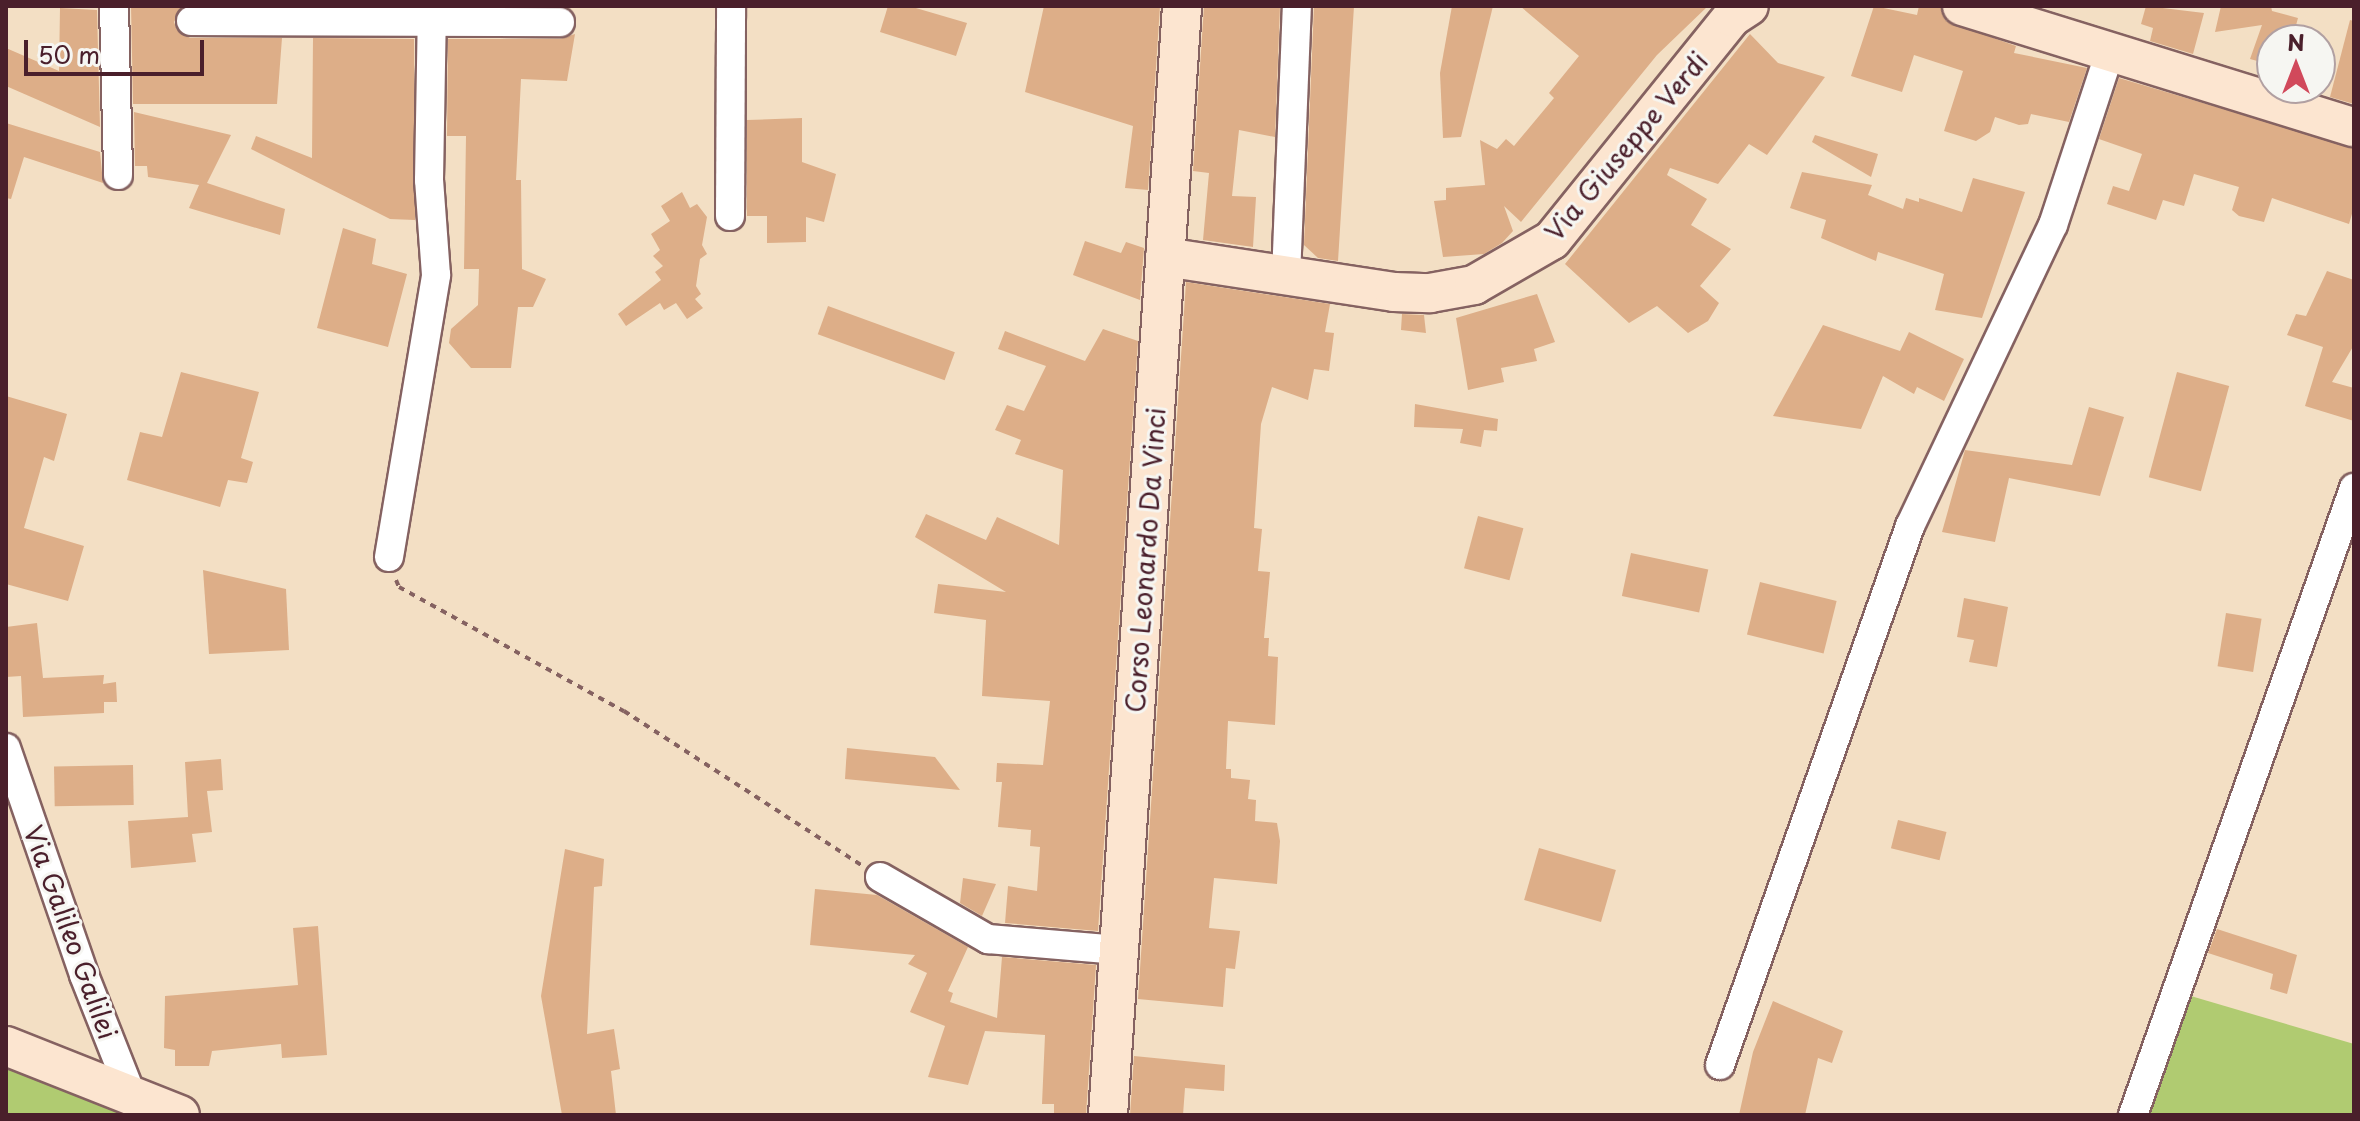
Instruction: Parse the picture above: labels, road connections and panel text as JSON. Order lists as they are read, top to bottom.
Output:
{
  "streets": {
    "street": ["Via Giuseppe Verdi", "Corso Leonardo Da Vinci", "Via Galileo Galilei"]
  },
  "crossings": [
    ["Via Giuseppe Verdi", "Corso Leonardo Da Vinci"]
  ],
  "scale_bar": "50 m",
  "north": "top"
}
